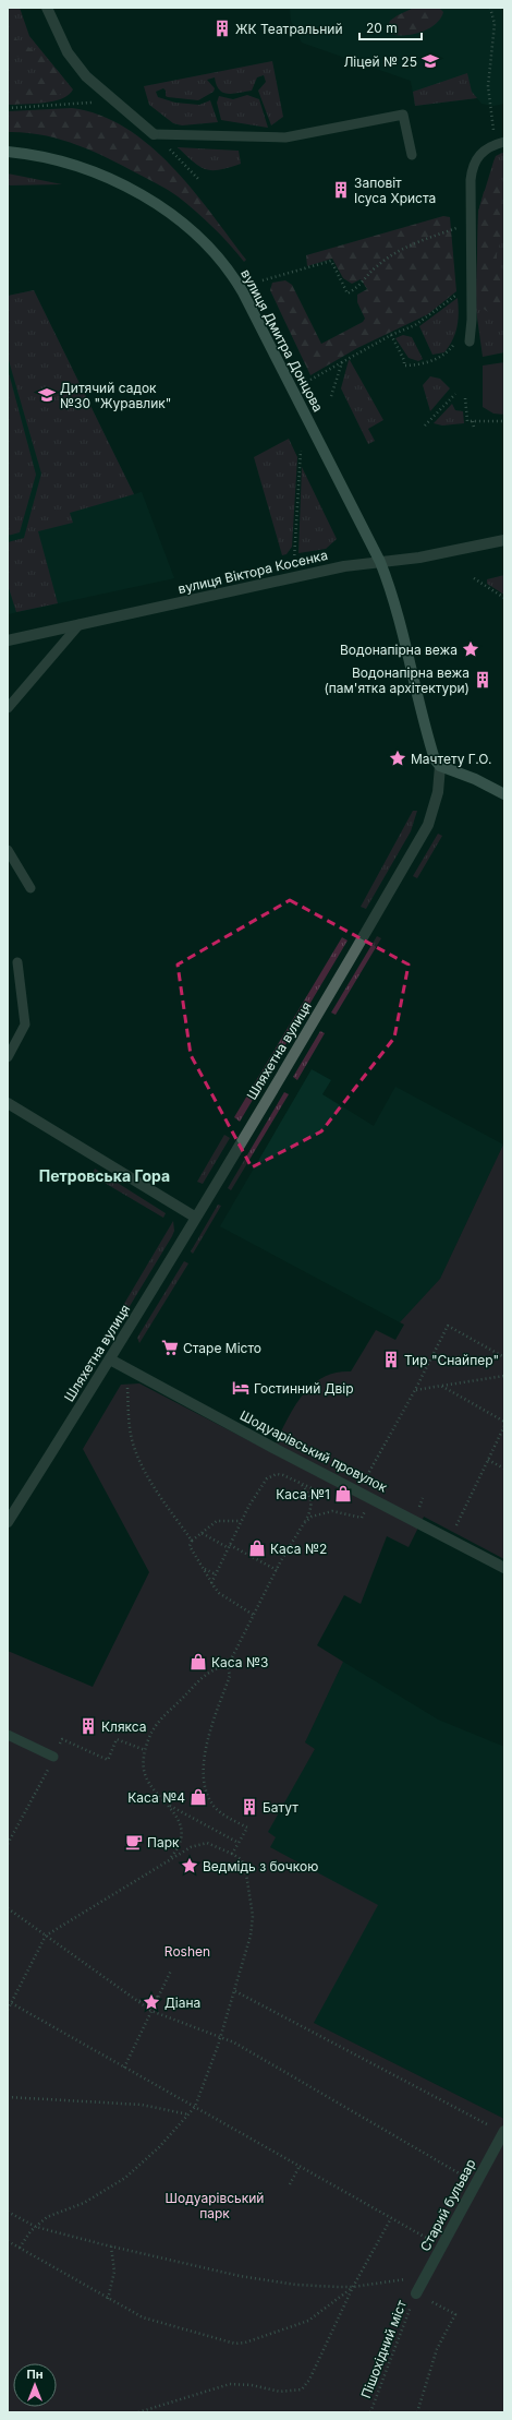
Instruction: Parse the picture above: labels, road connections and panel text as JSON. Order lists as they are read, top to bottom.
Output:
{
  "streets": {
    "street": [
      "вулиця Дмитра Донцова",
      "вулиця Віктора Косенка",
      "Шляхетна вулиця",
      "Шодуарівський провулок",
      "Старий бульвар"
    ],
    "path": ["Пішохідний міст"]
  },
  "crossings": [
    ["вулиця Дмитра Донцова", "вулиця Віктора Косенка"],
    ["Шляхетна вулиця", "Шодуарівський провулок"],
    ["Старий бульвар", "Пішохідний міст"]
  ],
  "districts": ["Петровська Гора"],
  "parks": ["Roshen", "Шодуарівський парк"],
  "places": {
    "building": [
      "ЖК Театральний",
      "Заповіт Ісуса Христа",
      "Водонапірна вежа (пам'ятка архітектури)",
      "Тир \"Снайпер\"",
      "Клякса",
      "Батут"
    ],
    "school or university": ["Ліцей № 25", "Дитячий садок №30 \"Журавлик\""],
    "place": [
      "Водонапірна вежа",
      "Мачтету Г.О.",
      "Ведмідь з бочкою",
      "Діана"
    ],
    "supermarket": ["Старе Місто"],
    "hotel": ["Гостинний Двір"],
    "shop": [
      "Каса №1",
      "Каса №2",
      "Каса №3",
      "Каса №4"
    ],
    "cafe": ["Парк"]
  },
  "scale_bar": "20 m",
  "north": "top"
}
